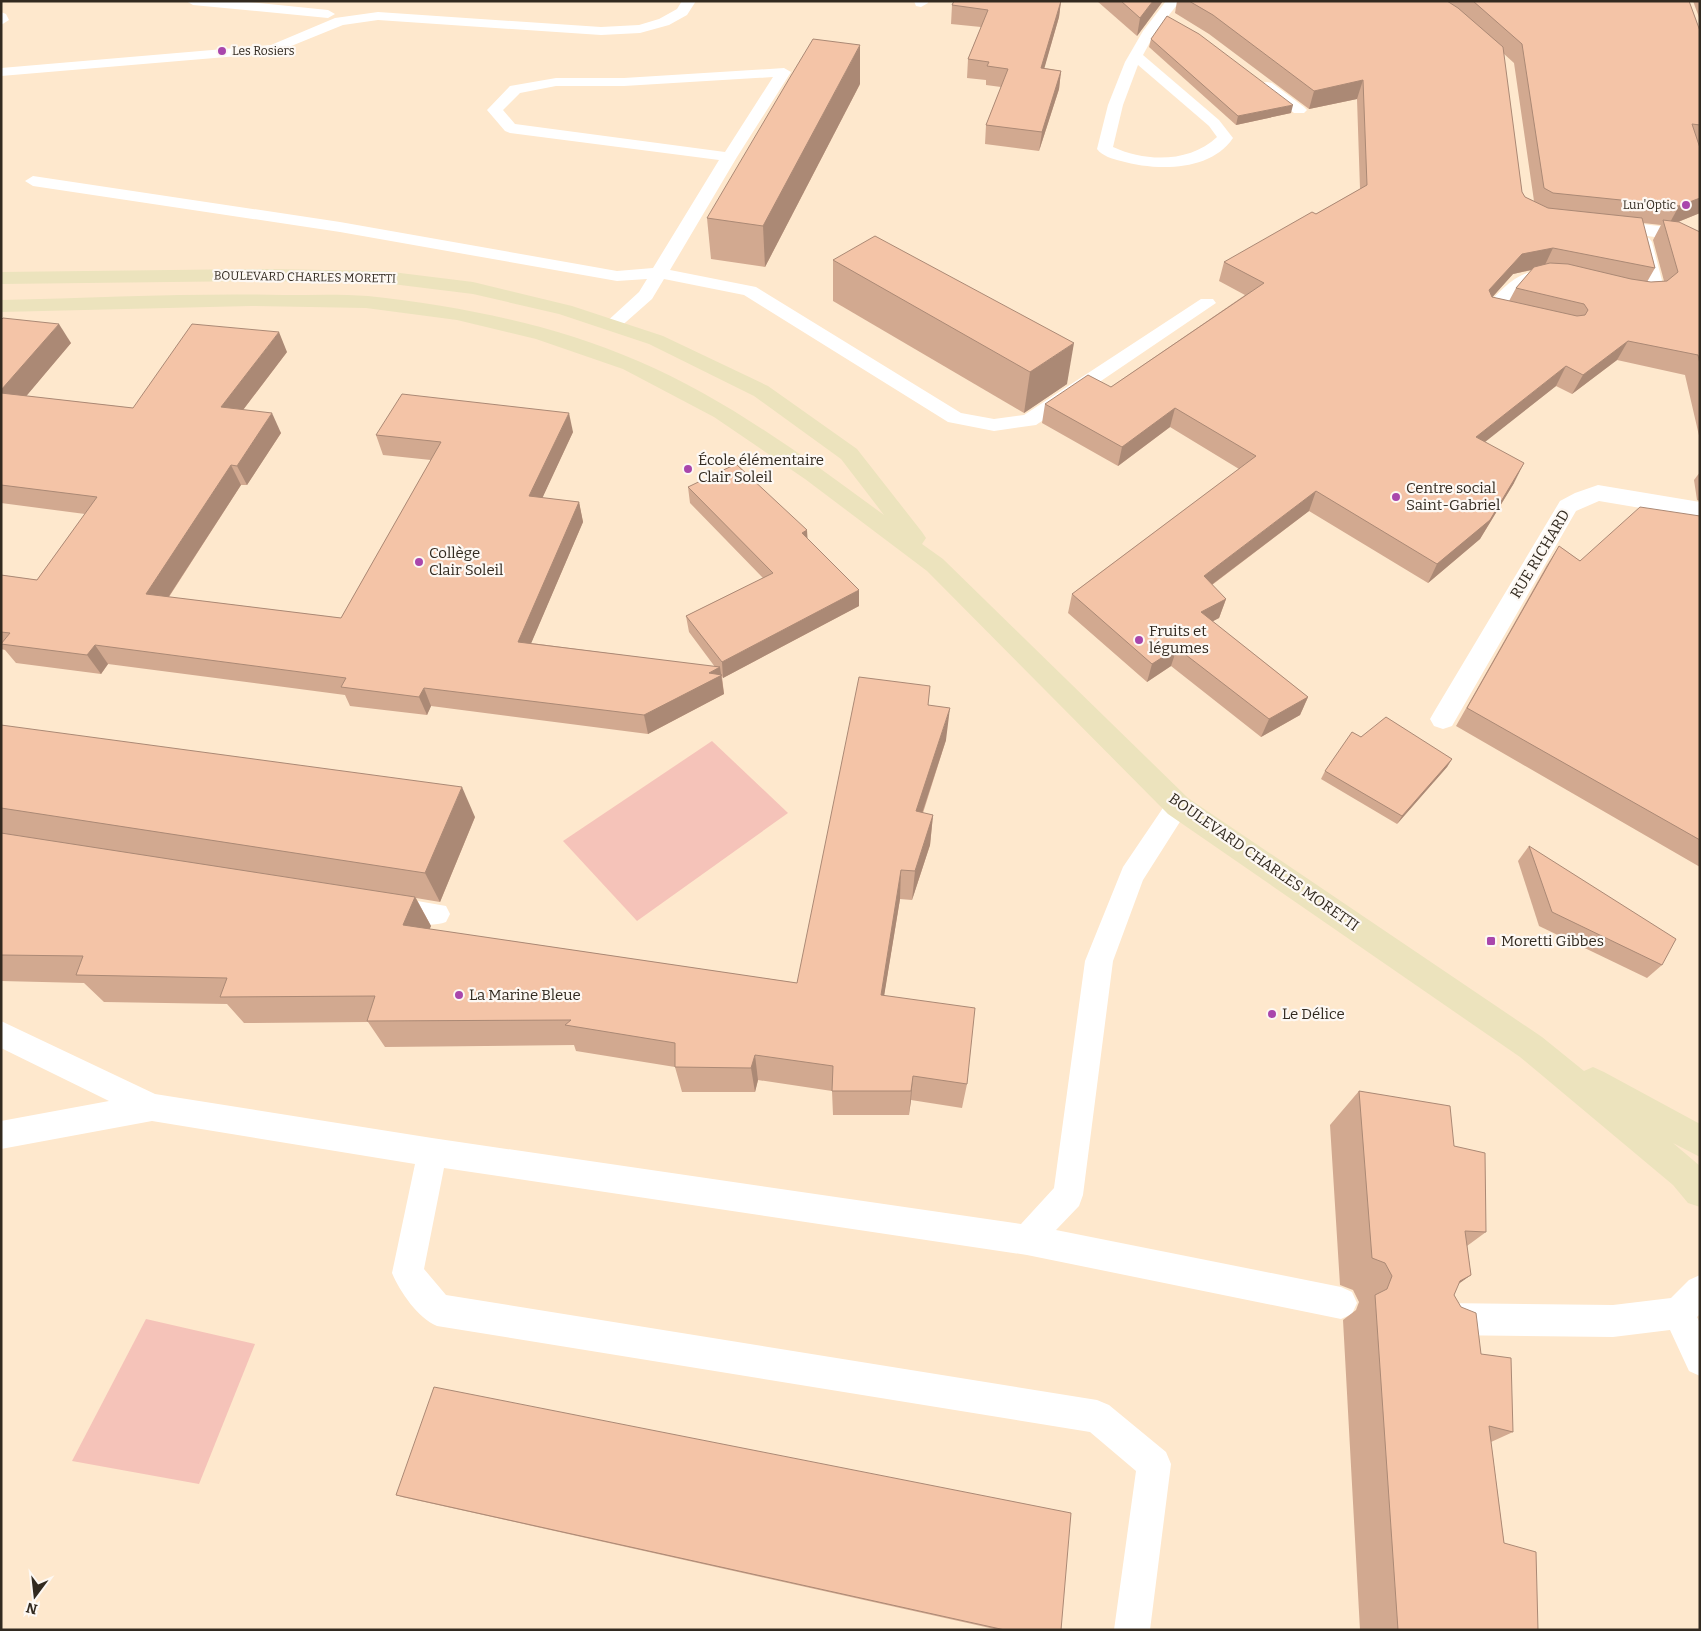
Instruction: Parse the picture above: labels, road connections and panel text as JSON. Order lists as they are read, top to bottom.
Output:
{
  "streets": {
    "street": ["BOULEVARD CHARLES MORETTI", "RUE RICHARD"]
  },
  "places": {
    "other": [
      "Les Rosiers",
      "Lun'Optic",
      "École élémentaire Clair Soleil",
      "Centre social Saint-Gabriel",
      "Collège Clair Soleil",
      "Fruits et légumes",
      "La Marine Bleue",
      "Le Délice"
    ],
    "transit": ["Moretti Gibbes"]
  },
  "north": "bottom"
}
